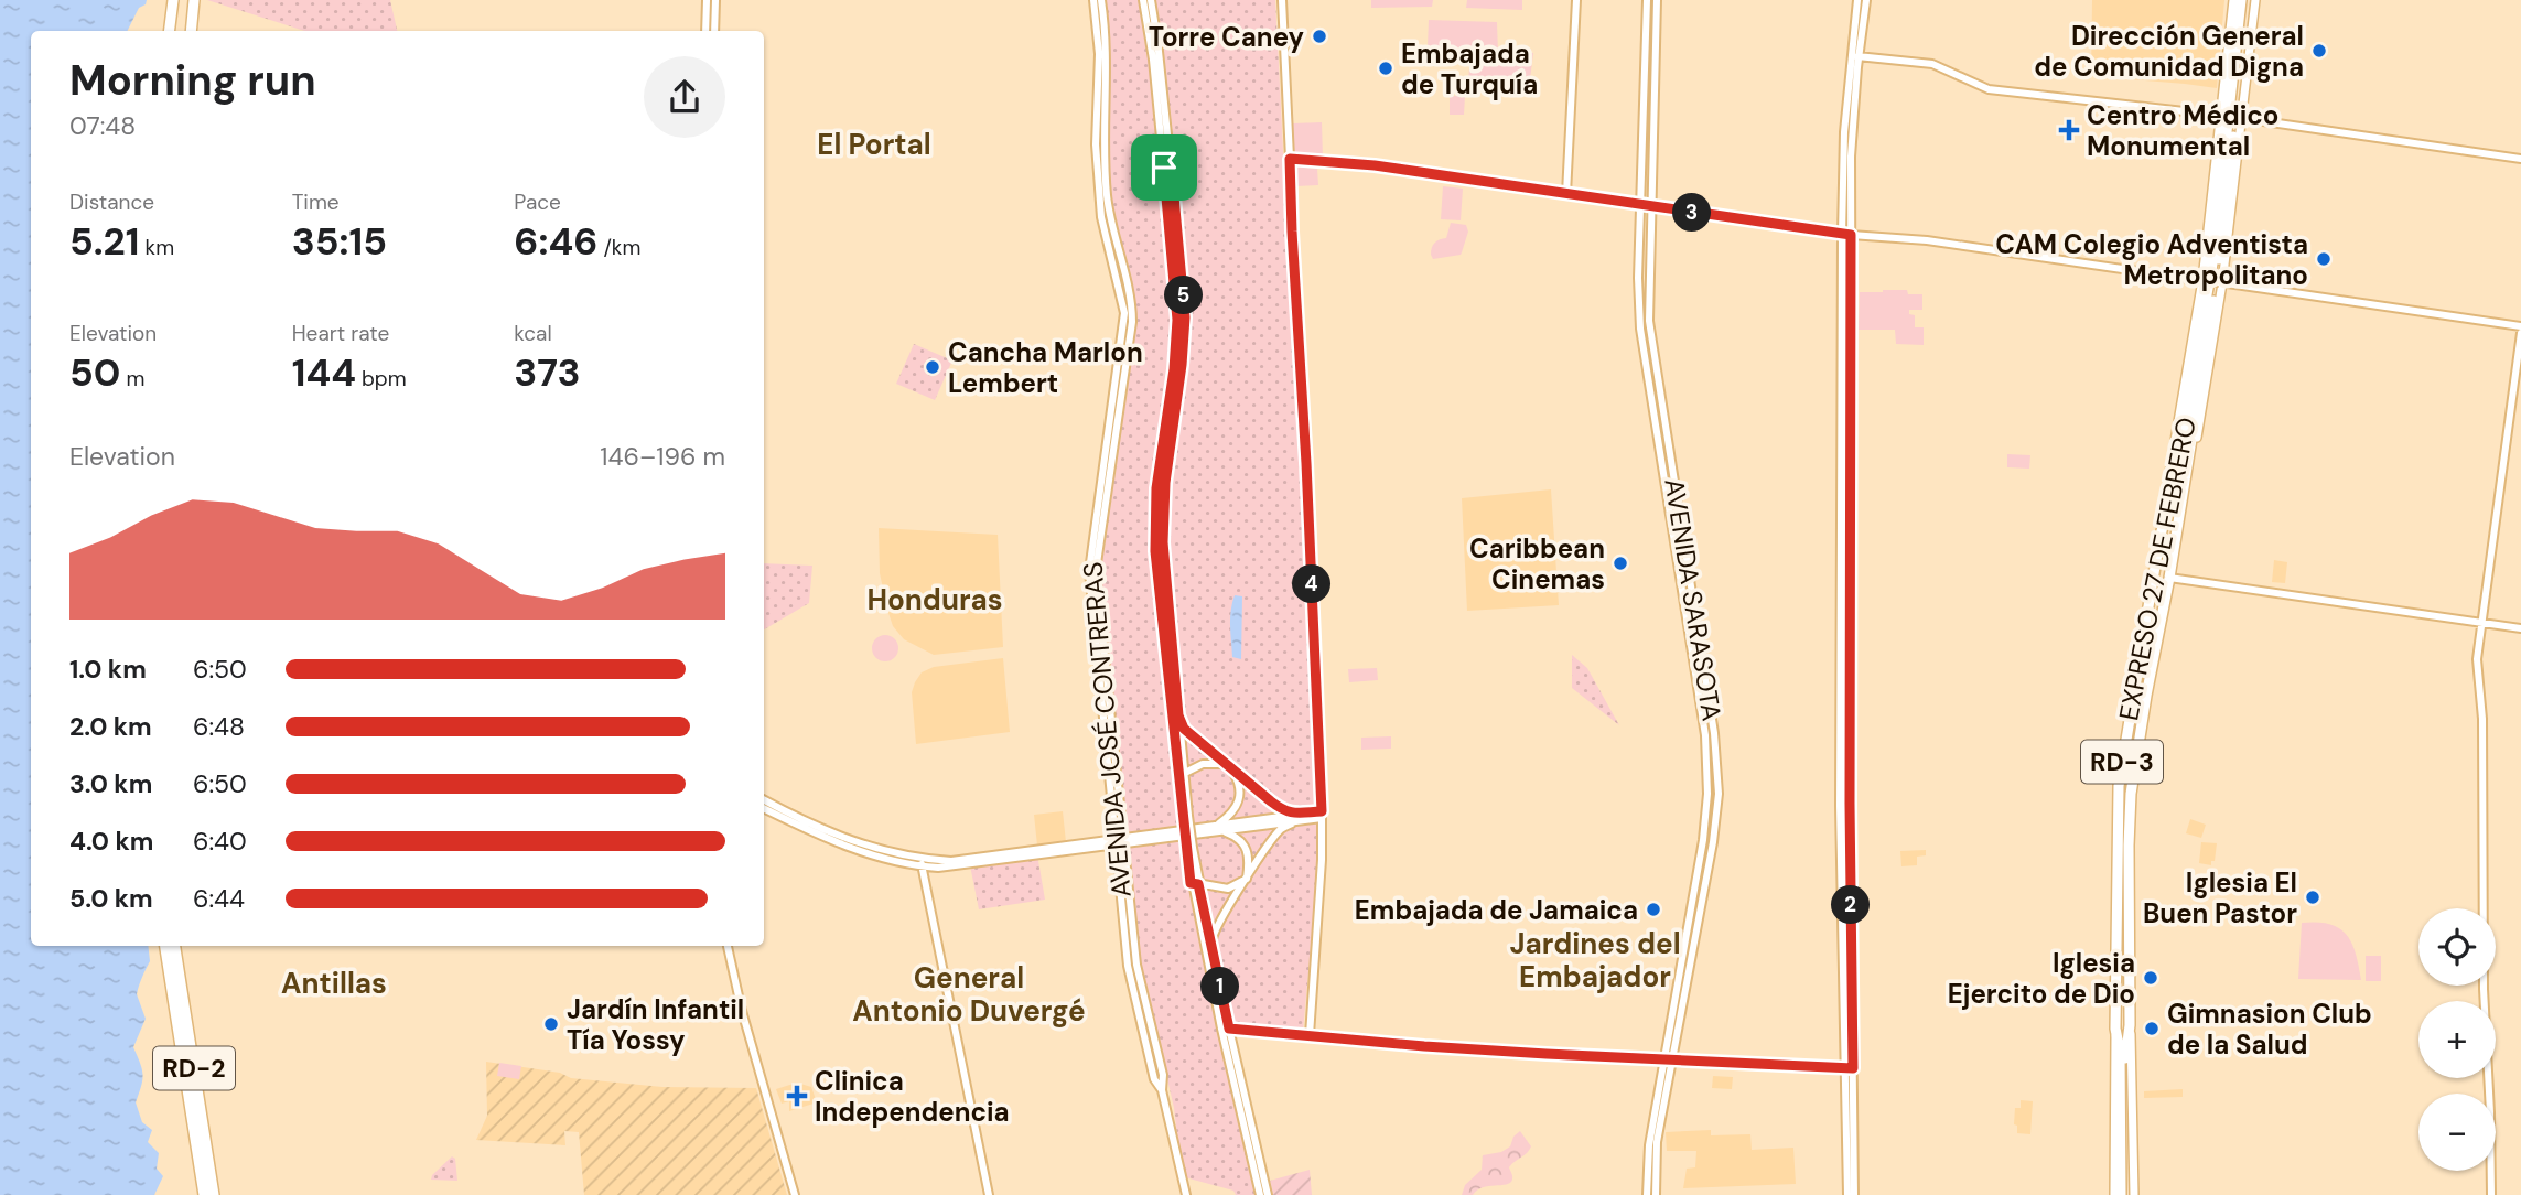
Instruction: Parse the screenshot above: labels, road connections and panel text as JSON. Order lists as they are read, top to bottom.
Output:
{
  "streets": {
    "highway": ["EXPRESO 27 DE FEBRERO", "RD-3", "RD-2"],
    "main road": ["AVENIDA SARASOTA", "AVENIDA JOSÉ CONTRERAS"]
  },
  "crossings": [
    ["EXPRESO 27 DE FEBRERO", "RD-3"]
  ],
  "districts": [
    "El Portal",
    "Honduras",
    "Jardines del Embajador",
    "General Antonio Duvergé",
    "Antillas"
  ],
  "places": {
    "other": [
      "Torre Caney",
      "Dirección General de Comunidad Digna",
      "Embajada de Turquía",
      "CAM Colegio Adventista Metropolitano",
      "Cancha Marlon Lembert",
      "Caribbean Cinemas",
      "Iglesia El Buen Pastor",
      "Embajada de Jamaica",
      "Iglesia Ejercito de Dio",
      "Jardín Infantil Tía Yossy",
      "Gimnasion Club de la Salud"
    ],
    "health": ["Centro Médico Monumental", "Clinica Independencia"]
  },
  "page": {
    "heading": ["Morning run", "07:48"],
    "stats": [
      ["Distance", "5.21 km"],
      ["Time", "35:15"],
      ["Pace", "6:46 /km"],
      ["Elevation", "50 m"],
      ["Heart rate", "144 bpm"],
      ["kcal", "373"]
    ],
    "pins": [
      "3",
      "5",
      "4",
      "2",
      "1"
    ],
    "chart": ["Elevation", "146–196 m"],
    "list": [
      {
        "name": "1.0 km",
        "note": "6:50"
      },
      {
        "name": "2.0 km",
        "note": "6:48"
      },
      {
        "name": "3.0 km",
        "note": "6:50"
      },
      {
        "name": "4.0 km",
        "note": "6:40"
      },
      {
        "name": "5.0 km",
        "note": "6:44"
      }
    ],
    "map_buttons": ["+", "−"]
  }
}
